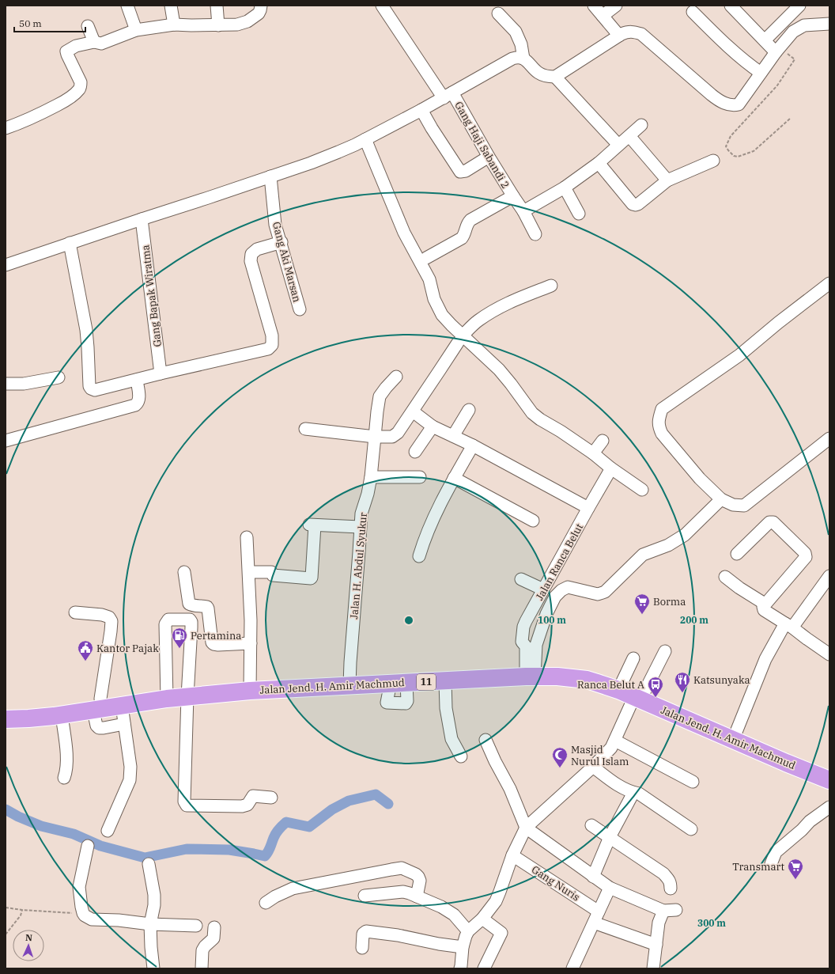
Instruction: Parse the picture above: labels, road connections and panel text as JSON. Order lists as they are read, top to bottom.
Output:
{
  "streets": {
    "highway": ["11", "Jalan Jend. H. Amir Machmud"],
    "street": [
      "Gang Haji Sabandi 2",
      "Gang Aki Marsan",
      "Gang Bapak Wiratma",
      "Jalan Ranca Belut",
      "Jalan H. Abdul Syukur",
      "Gang Nuris"
    ]
  },
  "crossings": [
    ["Jalan Ranca Belut", "Jalan Jend. H. Amir Machmud"],
    ["Jalan H. Abdul Syukur", "Jalan Jend. H. Amir Machmud"]
  ],
  "places": {
    "supermarket": ["Borma", "Transmart"],
    "fuel station": ["Pertamina"],
    "public building": ["Kantor Pajak"],
    "restaurant": ["Katsunyaka"],
    "bus stop": ["Ranca Belut A"],
    "mosque": ["Masjid Nurul Islam"]
  },
  "scale_bar": "50 m",
  "north": "top",
  "rings": ["100 m", "200 m", "300 m"]
}
